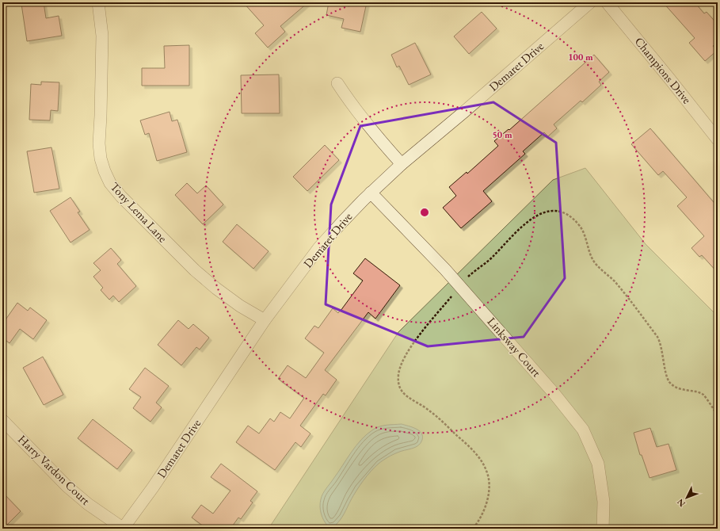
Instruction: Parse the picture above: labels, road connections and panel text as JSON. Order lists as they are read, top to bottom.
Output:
{
  "streets": {
    "street": [
      "Demaret Drive",
      "Champions Drive",
      "Tony Lema Lane",
      "Linksway Court",
      "Harry Vardon Court"
    ]
  },
  "crossings": [
    ["Demaret Drive", "Tony Lema Lane"],
    ["Demaret Drive", "Linksway Court"],
    ["Demaret Drive", "Harry Vardon Court"]
  ],
  "north": "bottom left",
  "rings": ["100 m", "50 m"]
}
